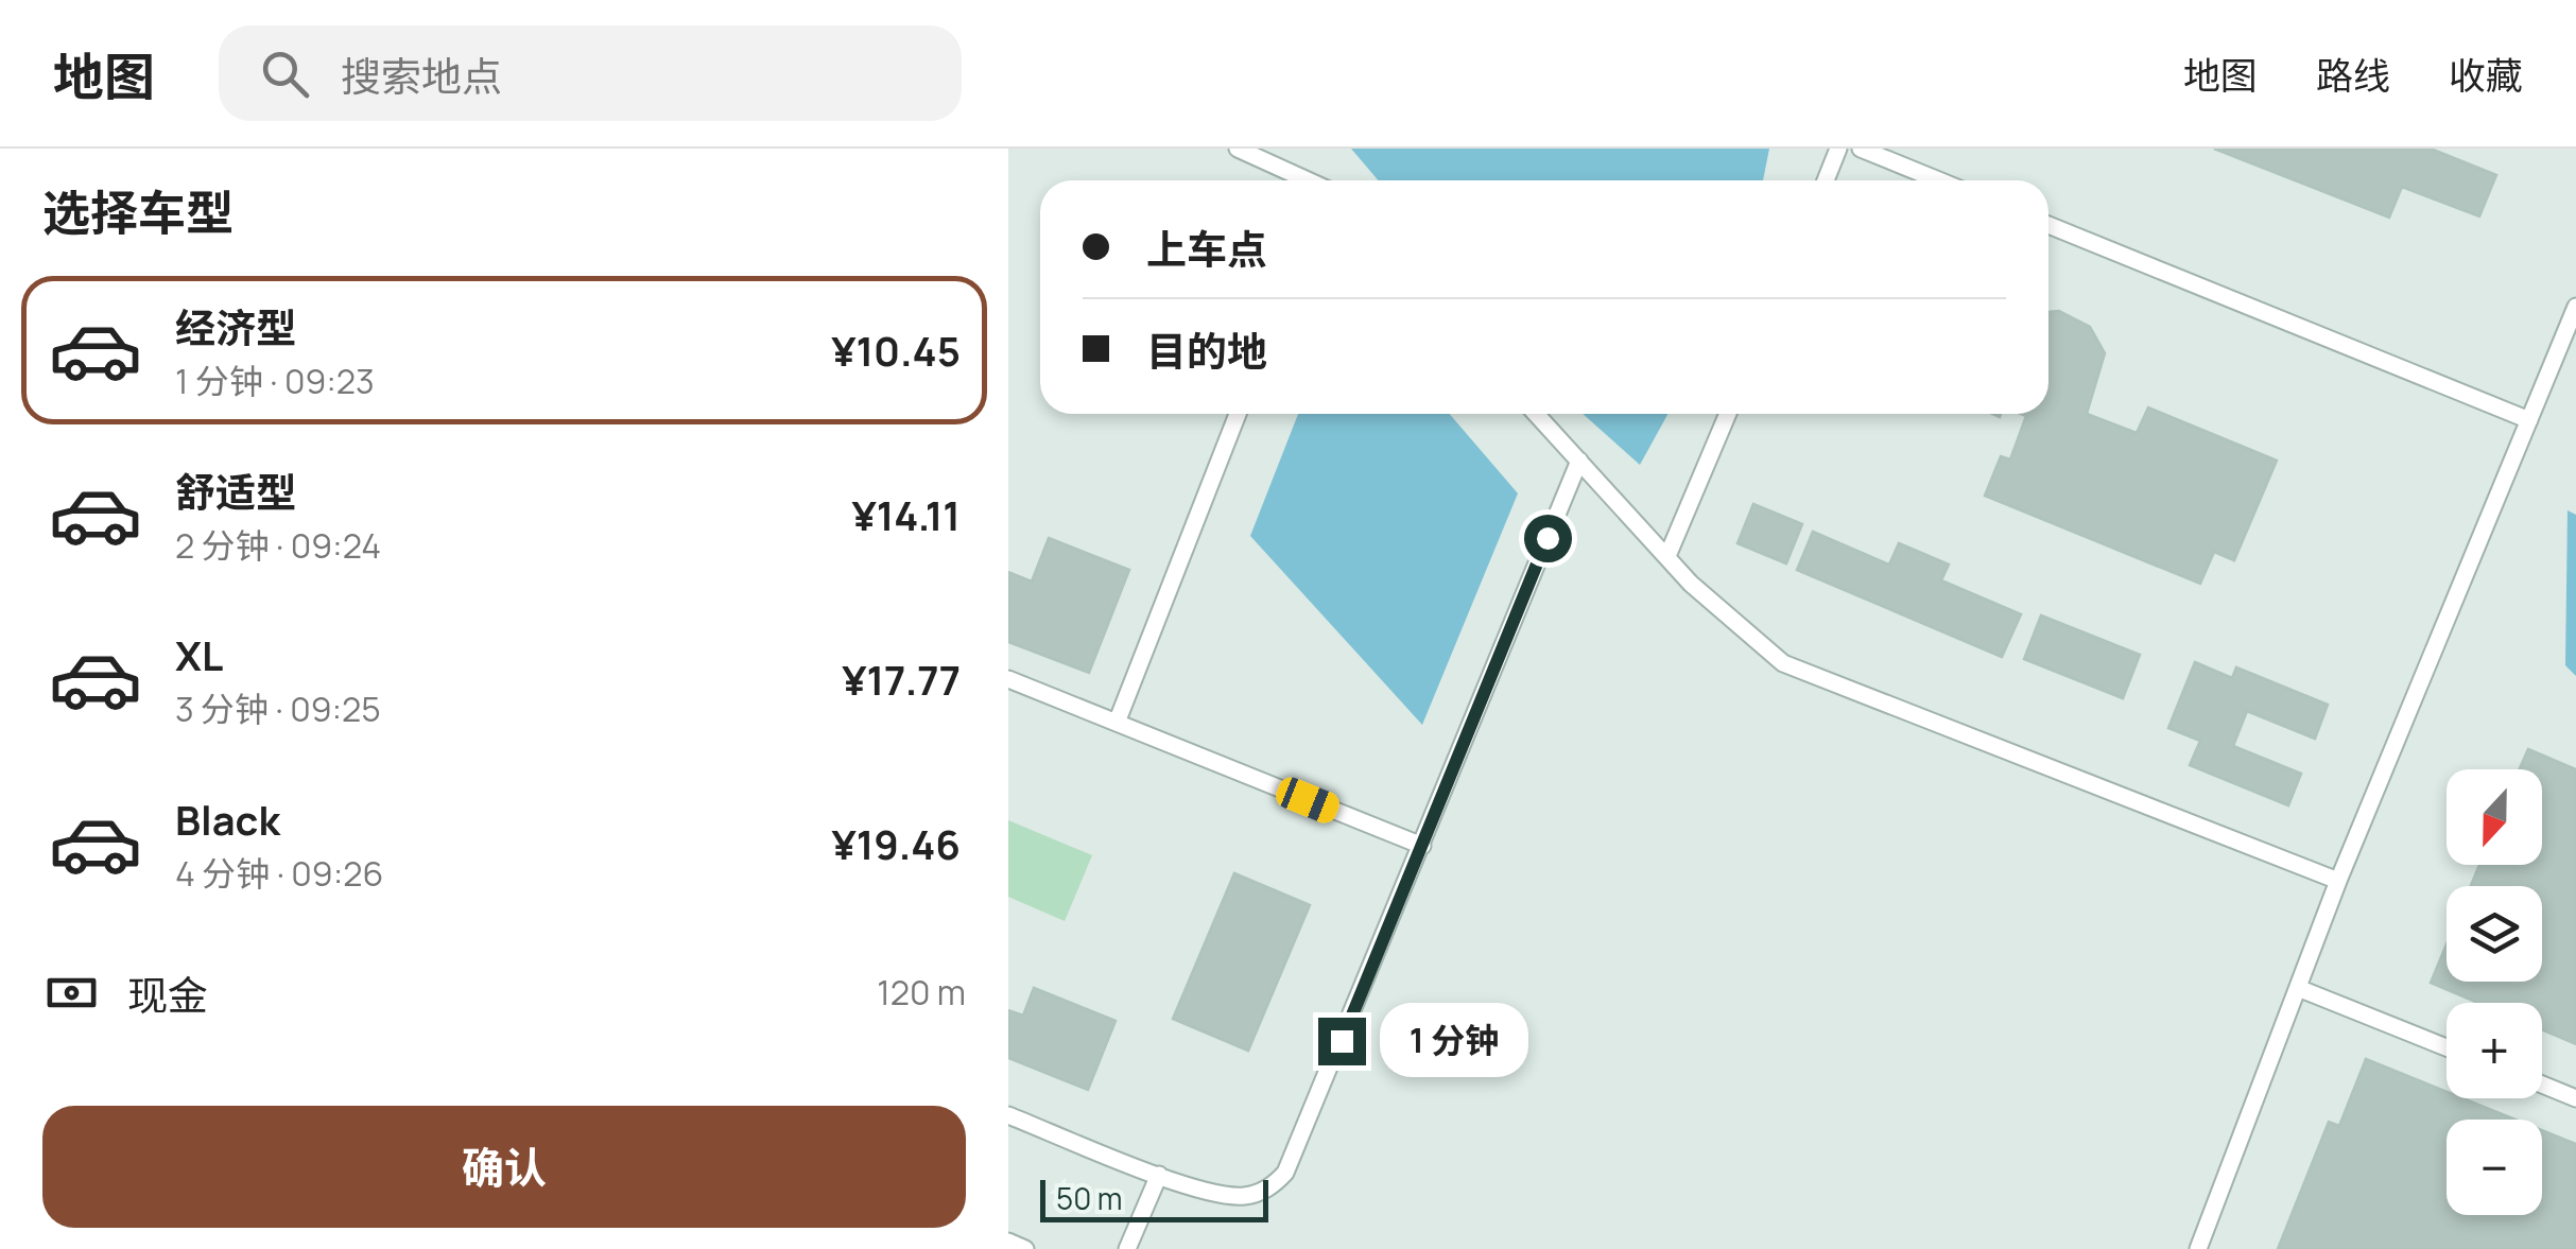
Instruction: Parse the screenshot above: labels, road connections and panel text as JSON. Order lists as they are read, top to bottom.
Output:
{
  "scale_bar": "50 m",
  "north": "bottom",
  "page": {
    "header": "地图",
    "search": "搜索地点",
    "nav": ["地图", "路线", "收藏"],
    "heading": "选择车型",
    "banner": ["上车点", "目的地"],
    "list": [
      {
        "name": "经济型",
        "note": "1 分钟 · 09:23",
        "value": "¥10.45"
      },
      {
        "name": "舒适型",
        "note": "2 分钟 · 09:24",
        "value": "¥14.11"
      },
      {
        "name": "XL",
        "note": "3 分钟 · 09:25",
        "value": "¥17.77"
      },
      {
        "name": "Black",
        "note": "4 分钟 · 09:26",
        "value": "¥19.46"
      }
    ],
    "map_buttons": ["+", "−"],
    "pay": ["现金", "120 m"],
    "bubble": "1 分钟",
    "buttons": "确认",
    "scale": "50 m"
  }
}
